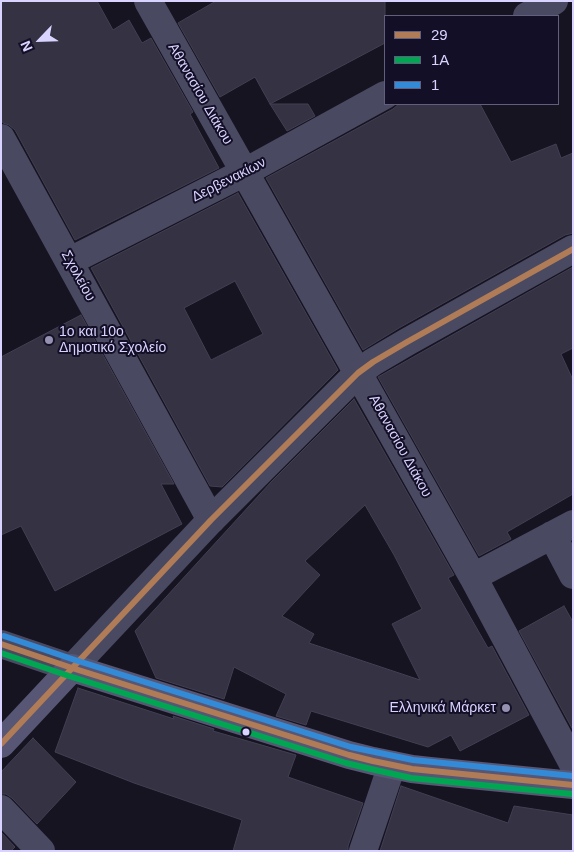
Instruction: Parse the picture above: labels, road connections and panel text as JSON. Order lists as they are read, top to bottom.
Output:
{
  "streets": {
    "street": ["Αθανασίου Διάκου", "Δερβενακίων", "Σχολείου"]
  },
  "crossings": [
    ["Αθανασίου Διάκου", "Δερβενακίων"],
    ["Δερβενακίων", "Σχολείου"]
  ],
  "places": ["1ο και 10ο Δημοτικό Σχολείο", "Ελληνικά Μάρκετ"],
  "lines": ["transit line 29", "transit line 1", "transit line 1Α"],
  "legend": ["29", "1Α", "1"],
  "north": "bottom left"
}
